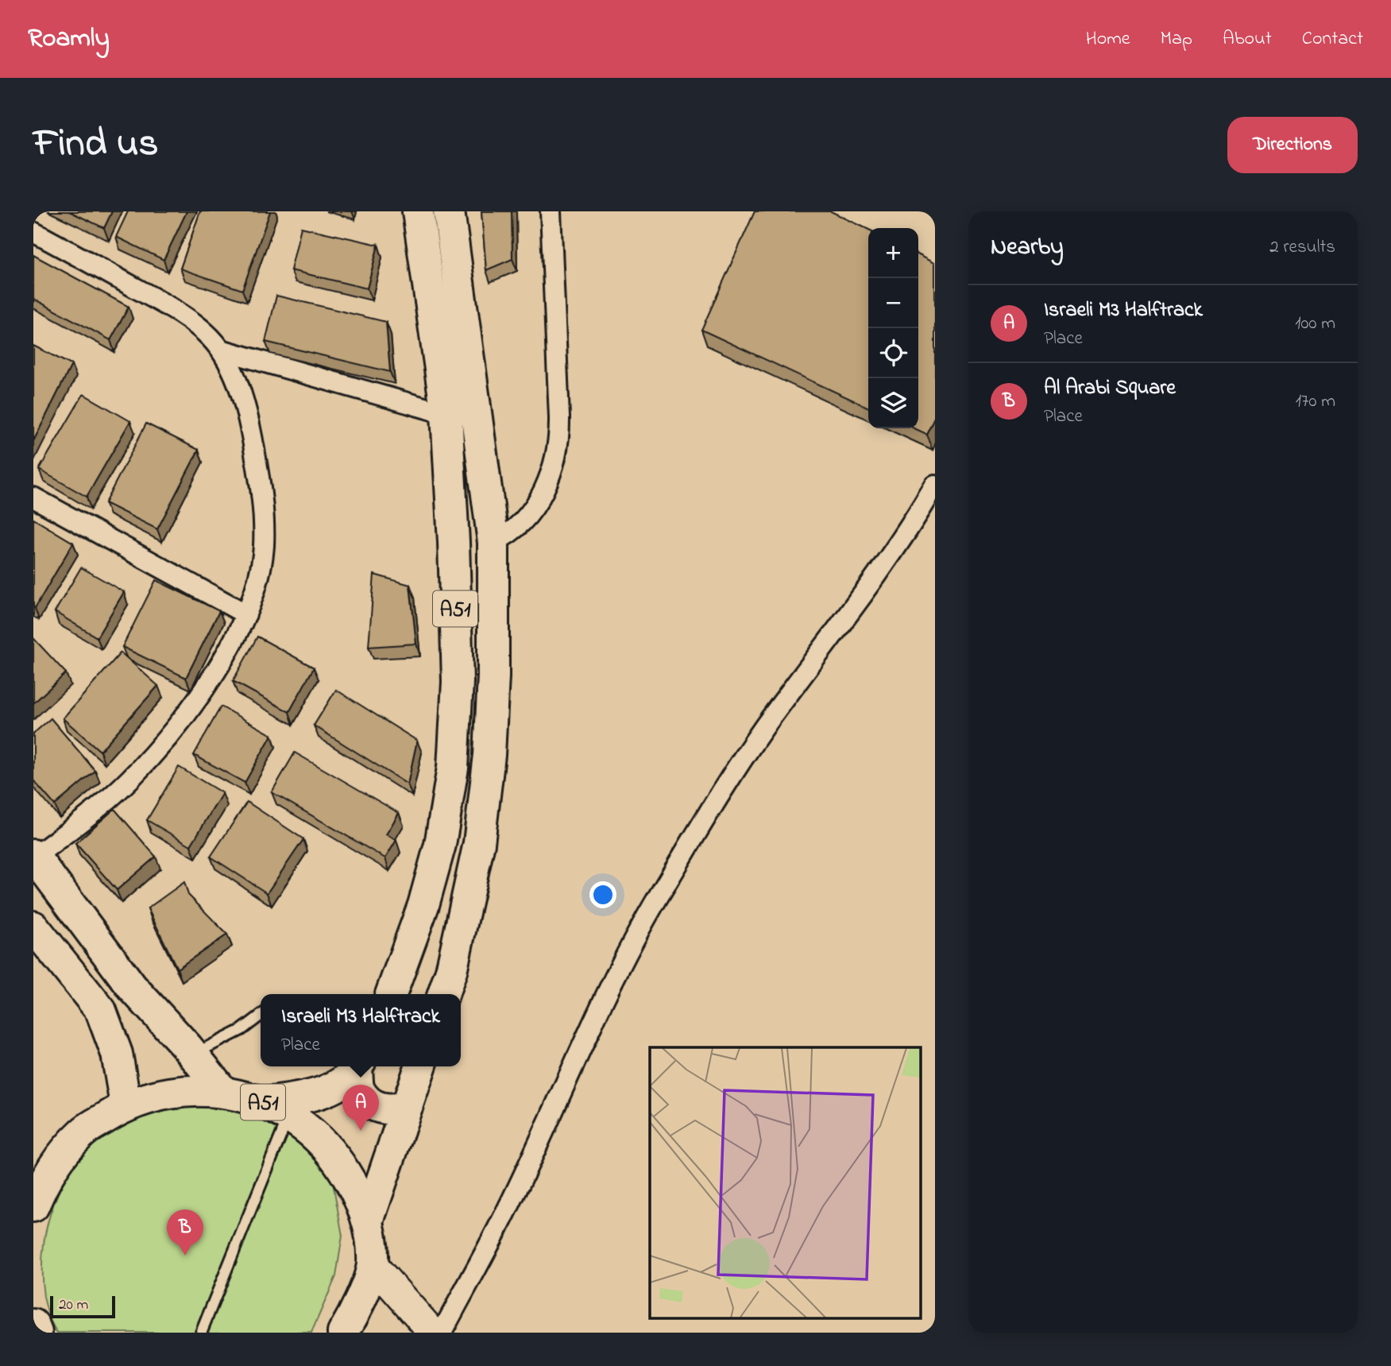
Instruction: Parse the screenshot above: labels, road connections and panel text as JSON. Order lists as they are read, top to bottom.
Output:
{
  "streets": {
    "main road": ["A51"]
  },
  "scale_bar": "20 m",
  "page": {
    "header": "Roamly",
    "nav": [
      "Home",
      "Map",
      "About",
      "Contact"
    ],
    "title": "Find us",
    "buttons": "Directions",
    "heading": ["Nearby", "2 results"],
    "map_buttons": ["+", "−"],
    "list": [
      {
        "mark": "A",
        "name": "Israeli M3 Halftrack",
        "note": "Place",
        "value": "100 m"
      },
      {
        "mark": "B",
        "name": "Al Arabi Square",
        "note": "Place",
        "value": "170 m"
      }
    ],
    "popup": ["Israeli M3 Halftrack", "Place"],
    "pins": ["A", "B"],
    "scale": "20 m"
  }
}
